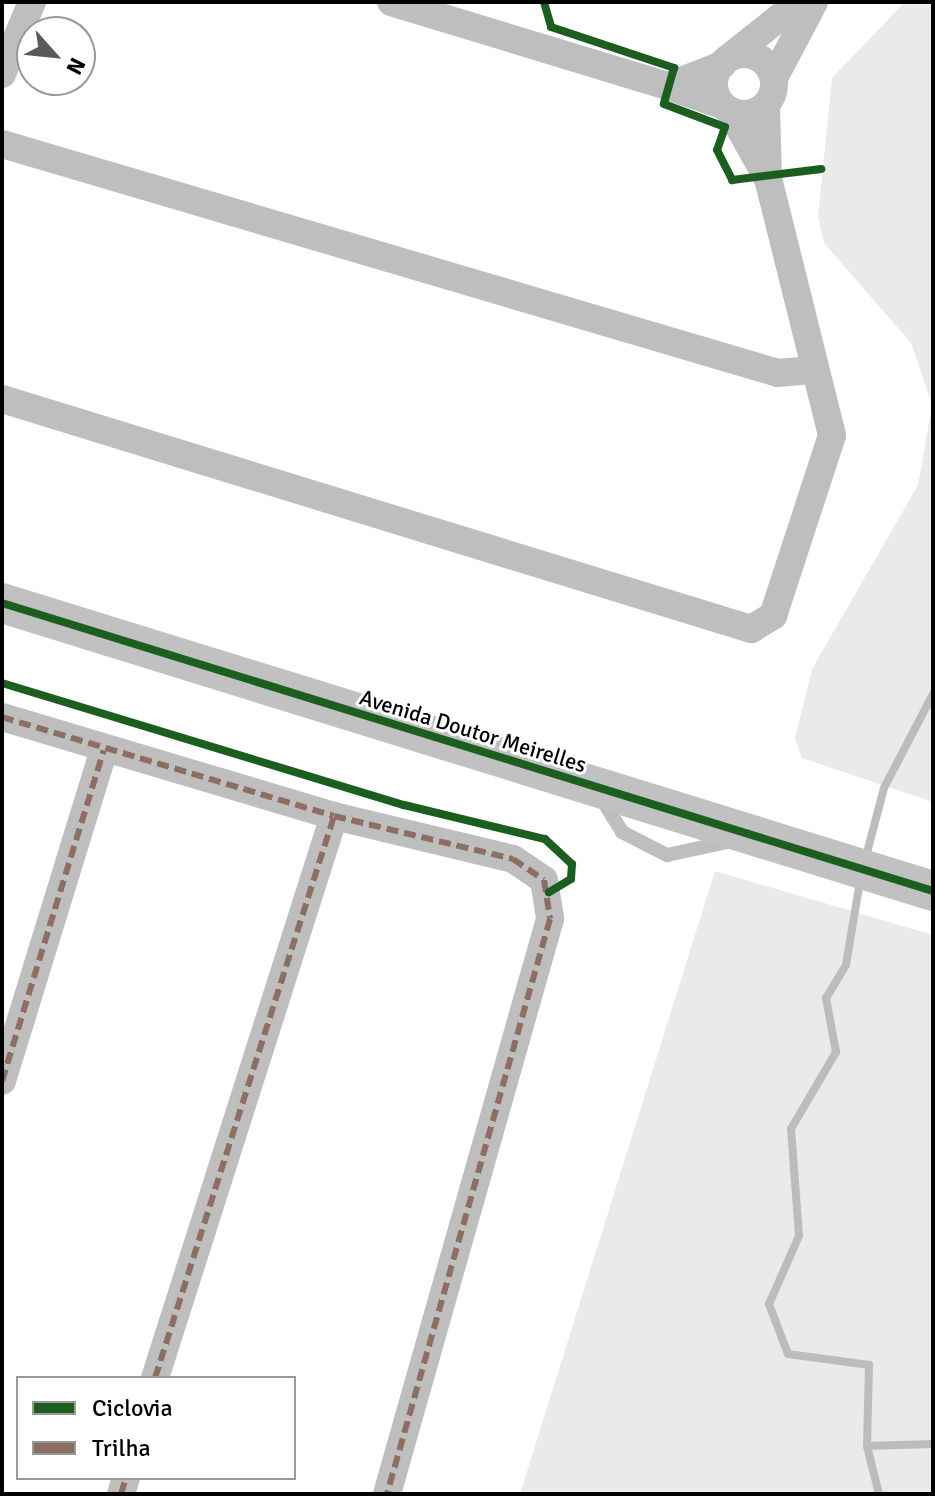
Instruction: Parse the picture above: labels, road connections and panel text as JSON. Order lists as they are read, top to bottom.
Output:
{
  "streets": {
    "street": ["Avenida Doutor Meirelles"]
  },
  "legend": ["Ciclovia", "Trilha"],
  "north": "bottom right"
}
